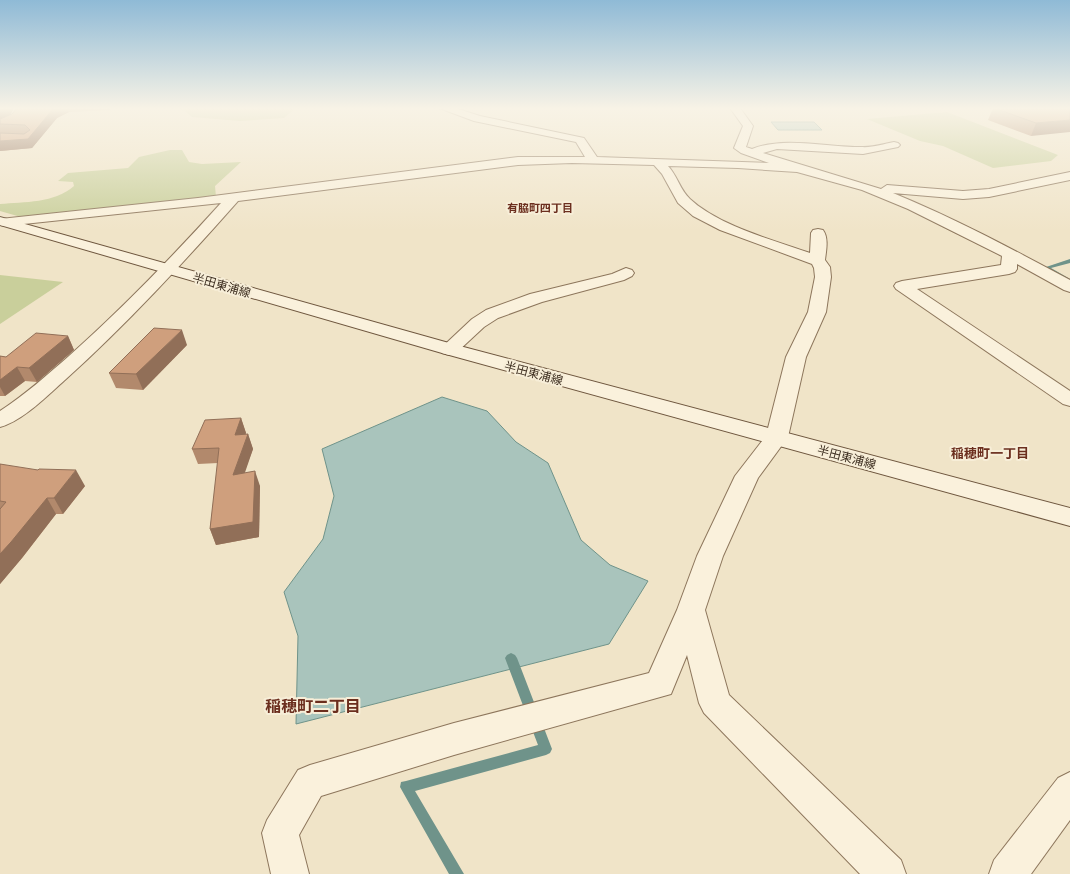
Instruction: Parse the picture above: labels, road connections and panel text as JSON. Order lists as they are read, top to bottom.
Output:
{
  "streets": {
    "street": ["半田東浦線"]
  },
  "districts": ["有脇町四丁目", "稲穂町一丁目", "稲穂町二丁目"]
}
